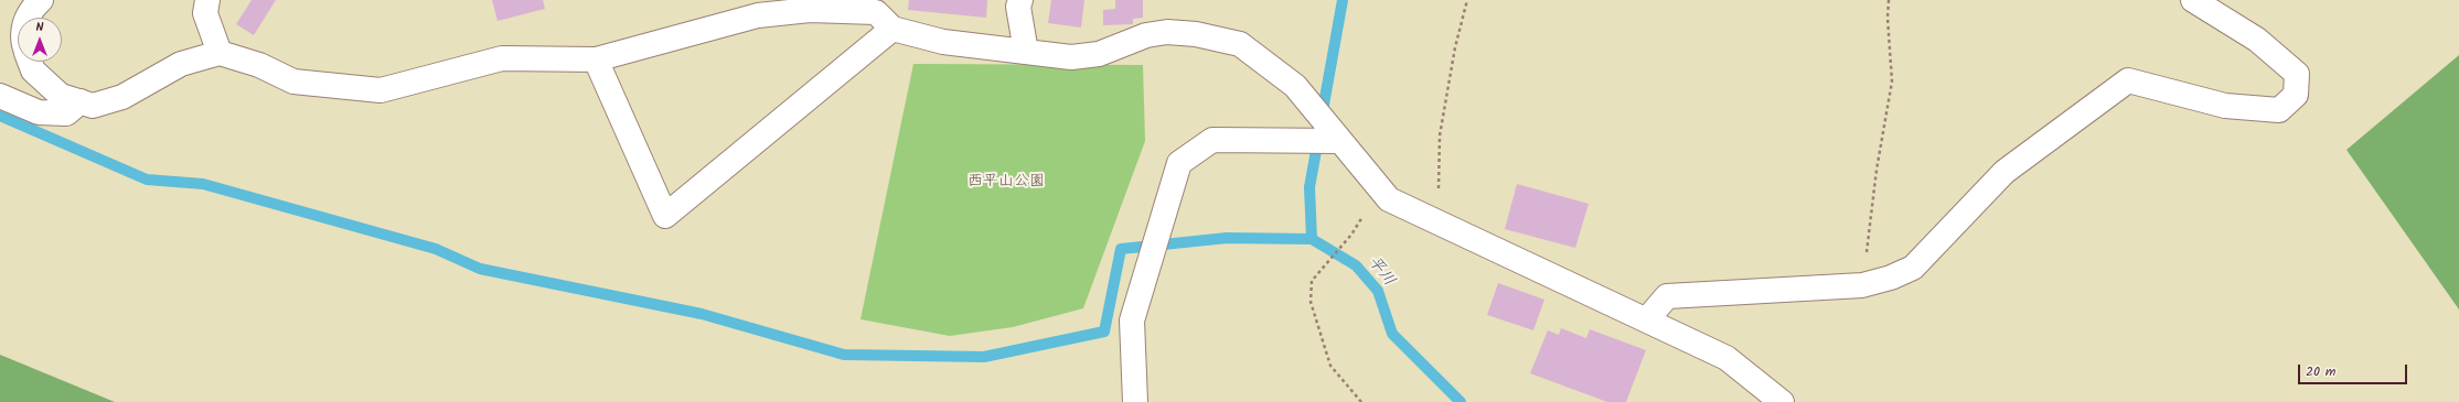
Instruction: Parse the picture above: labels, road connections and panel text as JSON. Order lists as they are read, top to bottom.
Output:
{
  "water": ["平川"],
  "parks": ["西平山公園"],
  "scale_bar": "20 m",
  "north": "top"
}
